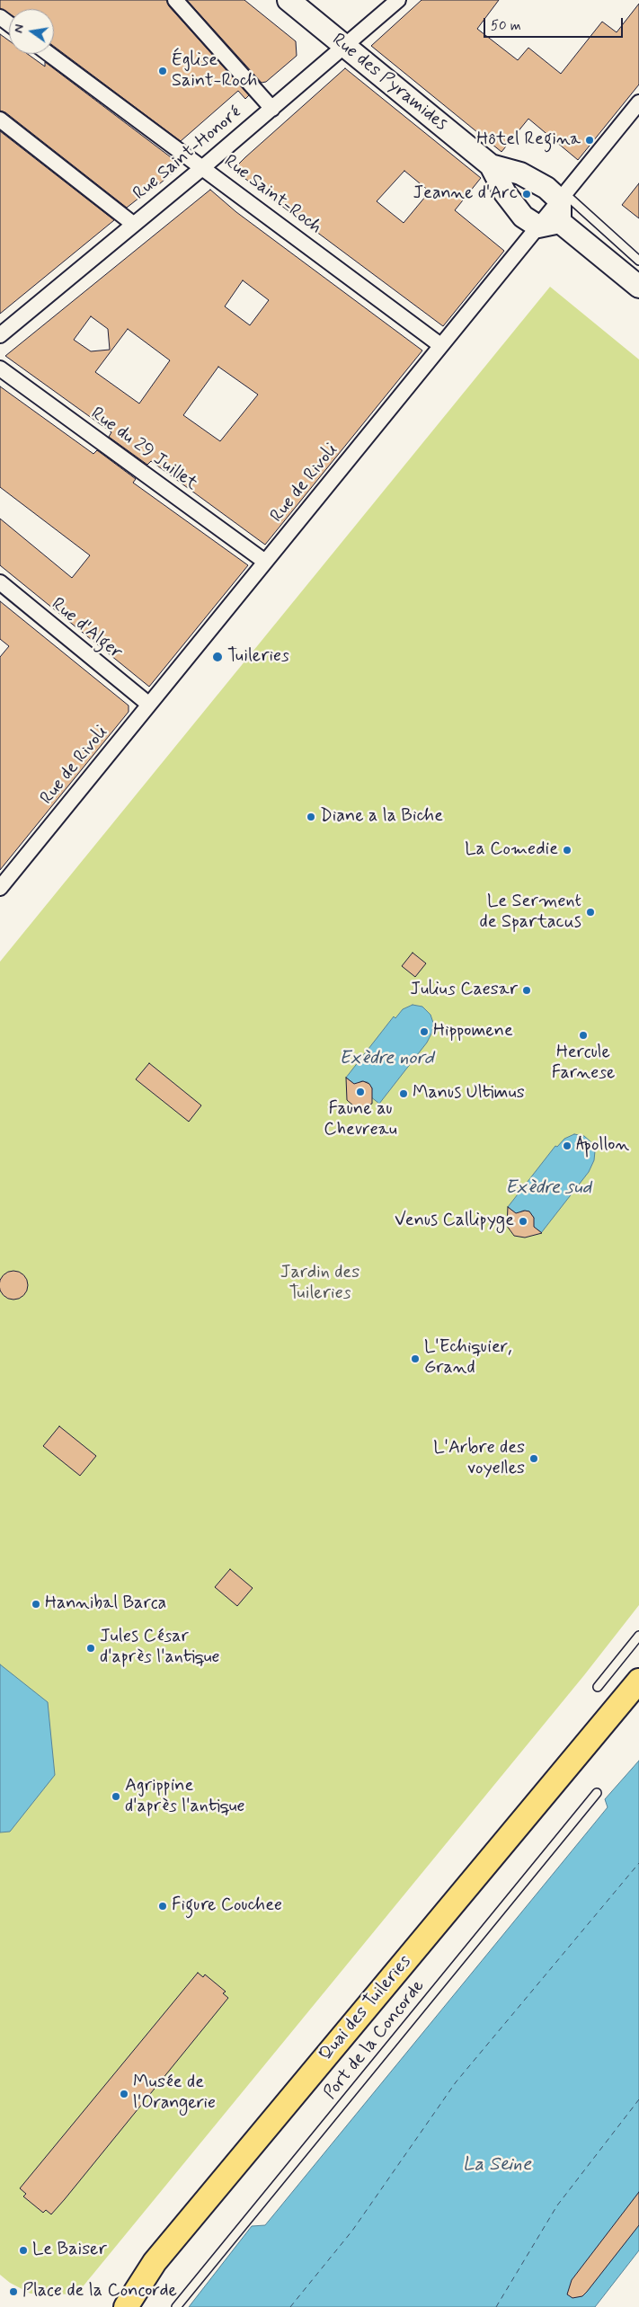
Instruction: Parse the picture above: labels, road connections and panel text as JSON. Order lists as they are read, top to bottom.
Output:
{
  "streets": {
    "main road": ["Rue des Pyramides", "Quai des Tuileries"],
    "street": [
      "Rue Saint-Honoré",
      "Rue Saint-Roch",
      "Rue du 29 Juillet",
      "Rue de Rivoli",
      "Rue d'Alger"
    ],
    "lane": ["Port de la Concorde"]
  },
  "crossings": [
    ["Rue des Pyramides", "Rue Saint-Honoré"],
    ["Rue Saint-Honoré", "Rue Saint-Roch"],
    ["Rue Saint-Roch", "Rue de Rivoli"],
    ["Rue du 29 Juillet", "Rue de Rivoli"],
    ["Rue de Rivoli", "Rue d'Alger"]
  ],
  "water": ["Exèdre nord", "Exèdre sud", "La Seine"],
  "parks": ["Jardin des Tuileries"],
  "places": [
    "Église Saint-Roch",
    "Hôtel Regina",
    "Jeanne d'Arc",
    "Tuileries",
    "Diane a la Biche",
    "La Comedie",
    "Le Serment de Spartacus",
    "Julius Caesar",
    "Hippomene",
    "Hercule Farnese",
    "Faune au Chevreau",
    "Manus Ultimus",
    "Apollon",
    "Venus Callipyge",
    "L'Echiquier, Grand",
    "L'Arbre des voyelles",
    "Hannibal Barca",
    "Jules César d'après l'antique",
    "Agrippine d'après l'antique",
    "Figure Couchee",
    "Musée de l'Orangerie",
    "Le Baiser",
    "Place de la Concorde"
  ],
  "scale_bar": "50 m",
  "north": "left"
}
